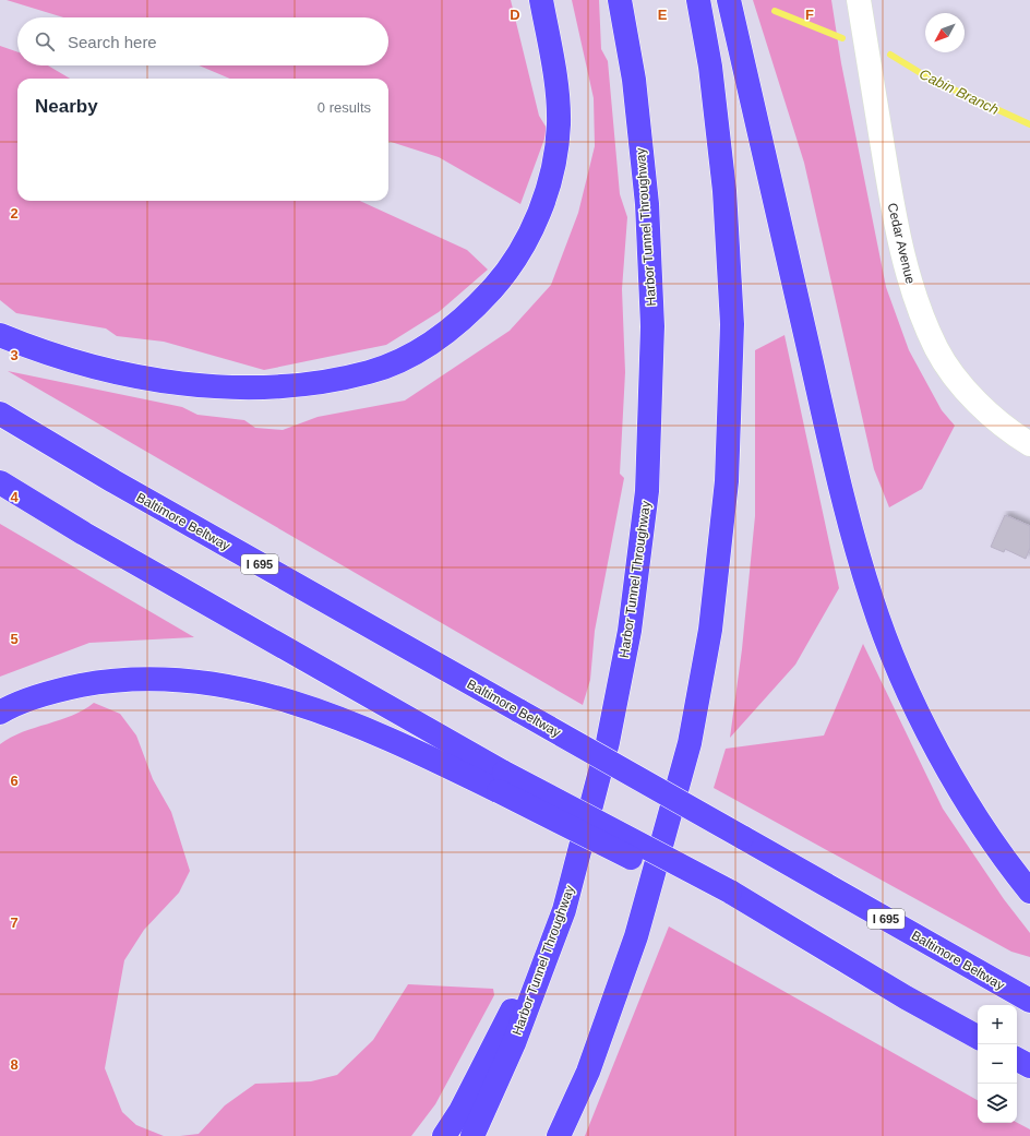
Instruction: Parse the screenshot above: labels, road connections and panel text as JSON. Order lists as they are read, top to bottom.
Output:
{
  "streets": {
    "highway": ["Harbor Tunnel Throughway", "Baltimore Beltway", "I 695"],
    "street": ["Cedar Avenue"]
  },
  "water": ["Cabin Branch"],
  "north": "bottom left",
  "page": {
    "search": "Search here",
    "heading": ["Nearby", "0 results"],
    "map_buttons": ["+", "−"]
  },
  "grid": {
    "columns": ["D", "E", "F"],
    "rows": [
      "2",
      "3",
      "4",
      "5",
      "6",
      "7",
      "8"
    ]
  }
}
